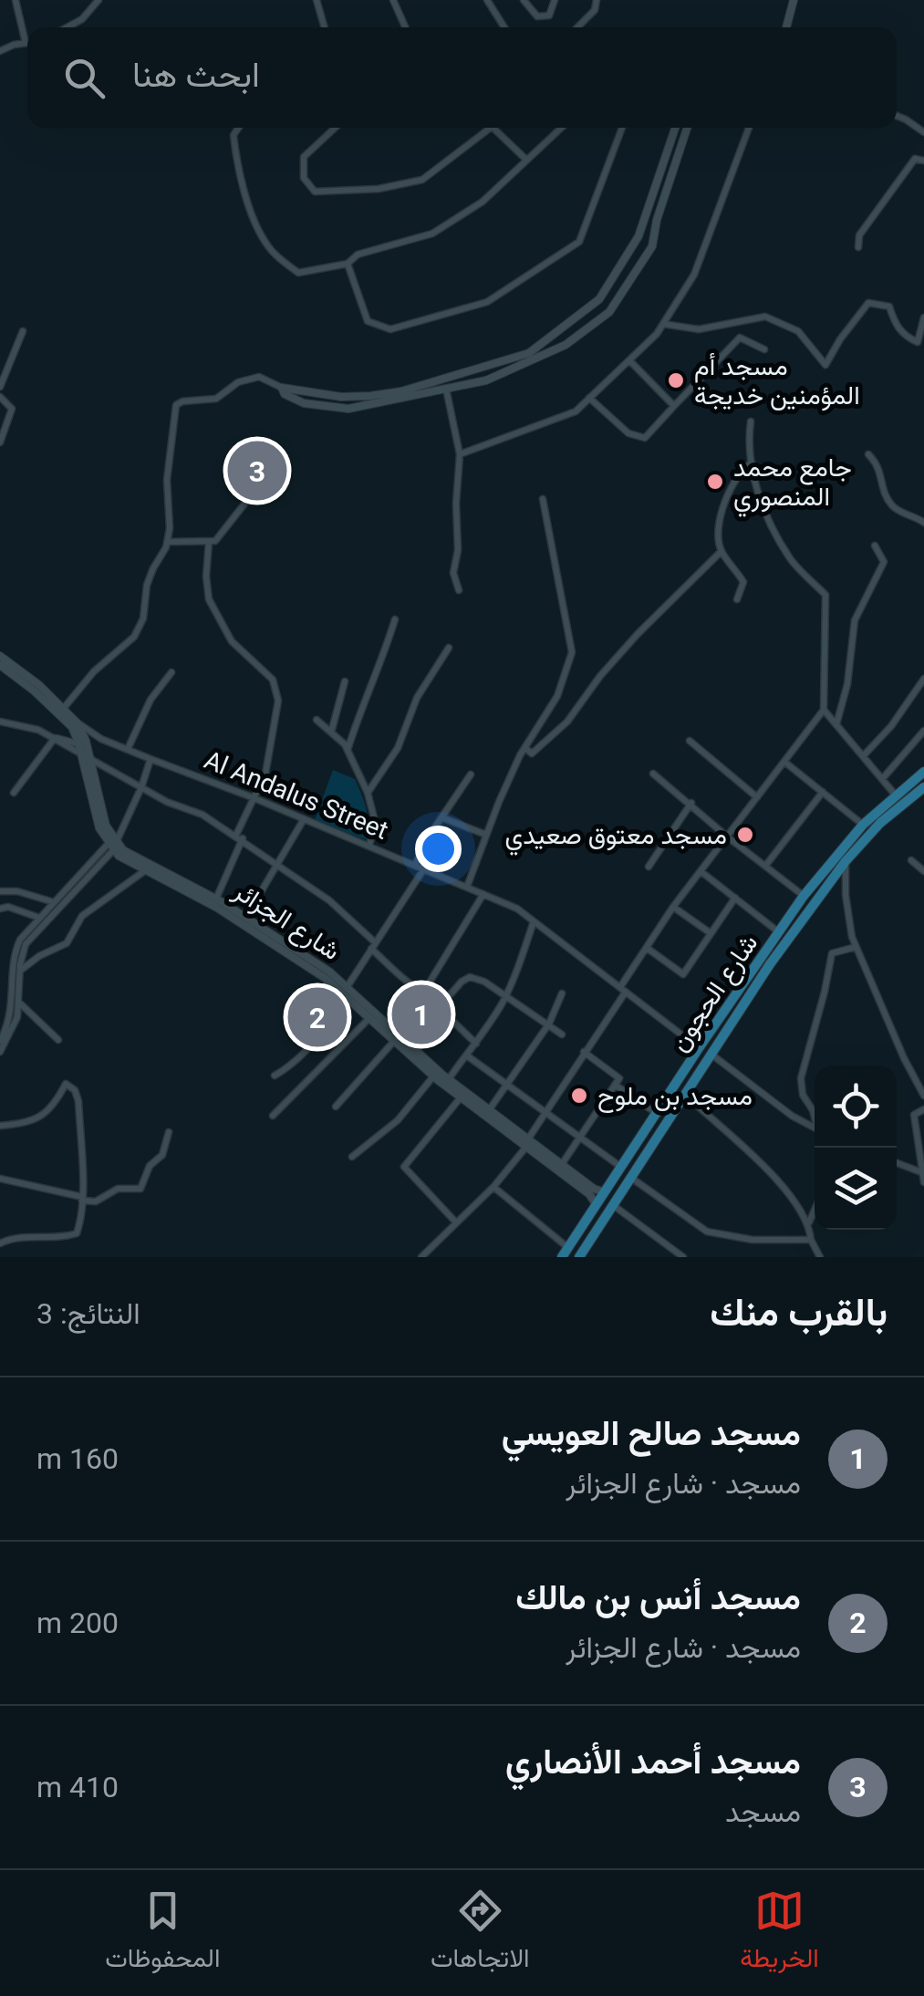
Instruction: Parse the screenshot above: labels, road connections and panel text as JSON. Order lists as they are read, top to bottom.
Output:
{
  "streets": {
    "main road": ["شارع الحجون"],
    "street": ["Al Andalus Street", "شارع الجزائر"]
  },
  "crossings": [
    ["Al Andalus Street", "شارع الحجون"],
    ["شارع الجزائر", "شارع الحجون"]
  ],
  "places": [
    "مسجد أم المؤمنين خديجة",
    "جامع محمد المنصوري",
    "مسجد معتوق صعيدي",
    "مسجد بن ملوح"
  ],
  "page": {
    "search": "ابحث هنا",
    "pins": ["3", "1", "2"],
    "heading": ["بالقرب منك", "النتائج: 3"],
    "list": [
      {
        "mark": "1",
        "name": "مسجد صالح العويسي",
        "note": "مسجد · شارع الجزائر",
        "value": "160 m"
      },
      {
        "mark": "2",
        "name": "مسجد أنس بن مالك",
        "note": "مسجد · شارع الجزائر",
        "value": "200 m"
      },
      {
        "mark": "3",
        "name": "مسجد أحمد الأنصاري",
        "note": "مسجد",
        "value": "410 m"
      }
    ],
    "nav": ["الخريطة", "الاتجاهات", "المحفوظات"]
  }
}
